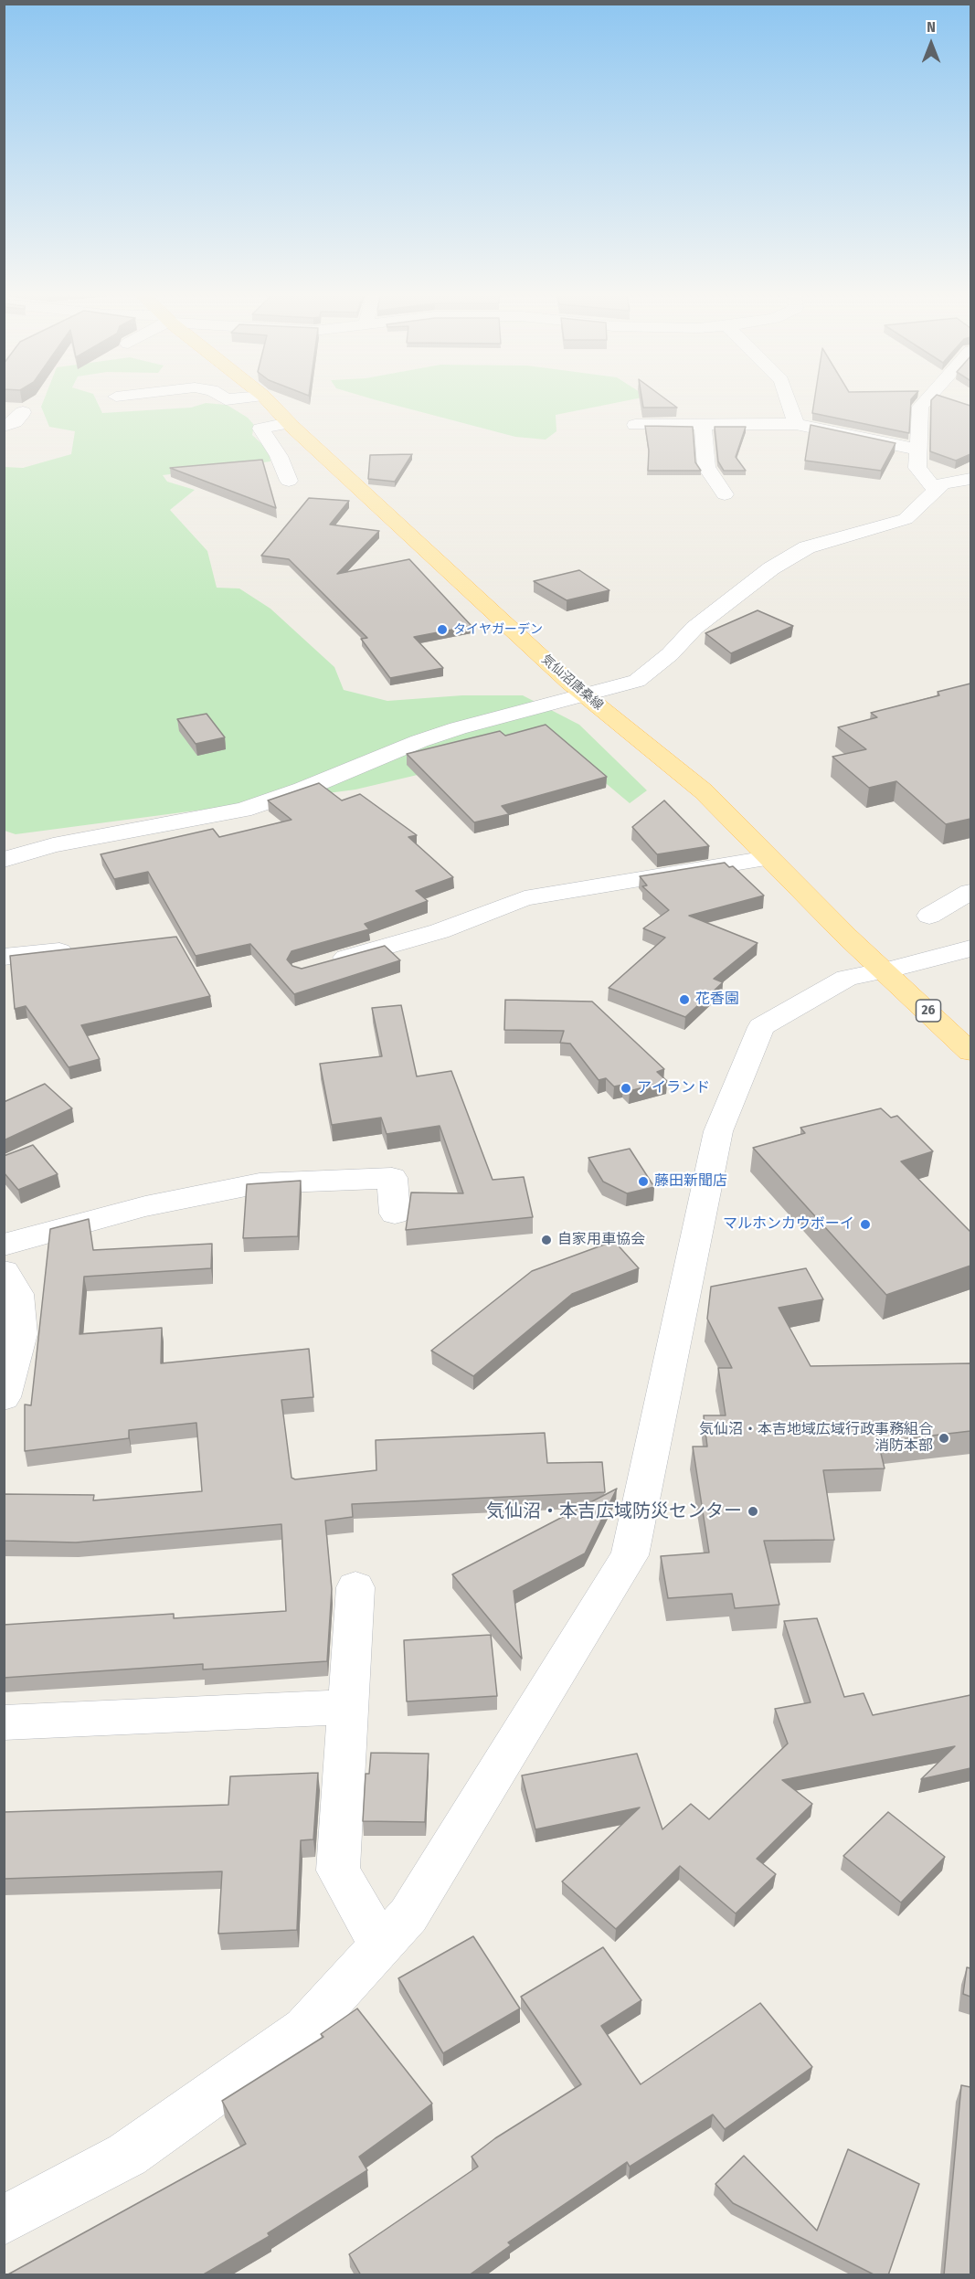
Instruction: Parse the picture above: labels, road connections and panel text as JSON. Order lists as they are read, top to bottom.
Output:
{
  "streets": {
    "main road": ["気仙沼唐桑線", "26"]
  },
  "places": [
    "タイヤガーデン",
    "花香園",
    "アイランド",
    "藤田新聞店",
    "マルホンカウボーイ",
    "自家用車協会",
    "気仙沼・本吉地域広域行政事務組合 消防本部",
    "気仙沼・本吉広域防災センター"
  ],
  "north": "top"
}
